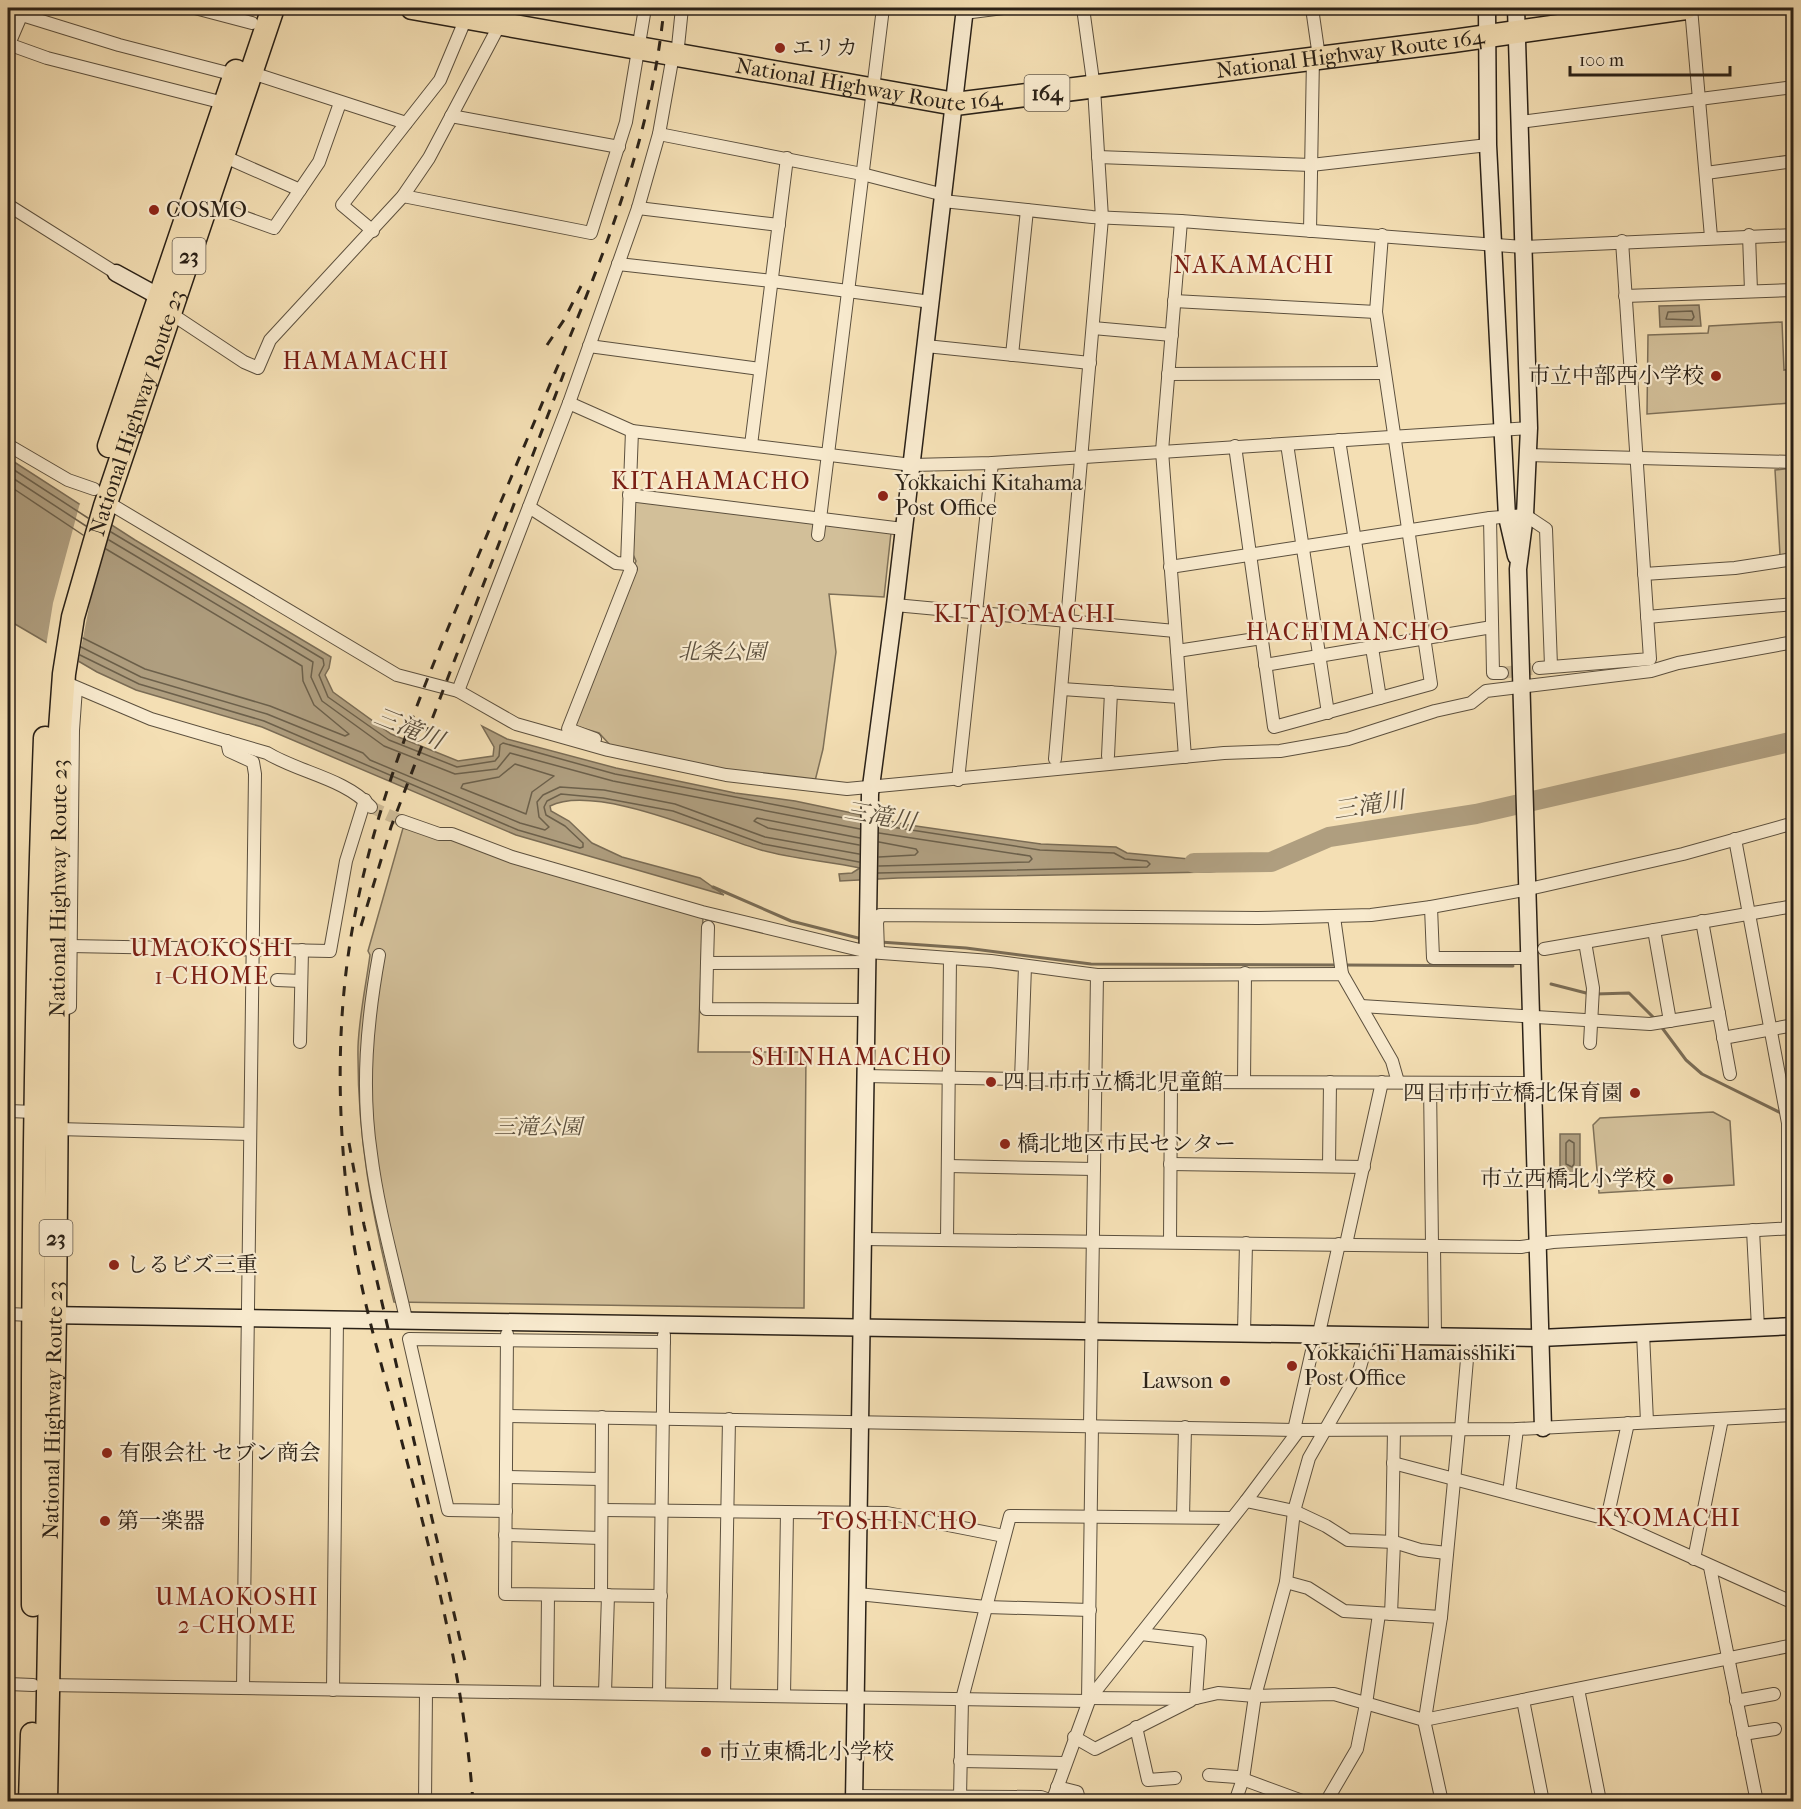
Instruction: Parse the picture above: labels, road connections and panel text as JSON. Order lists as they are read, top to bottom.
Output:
{
  "streets": {
    "highway": [
      "National Highway Route 164",
      "164",
      "23",
      "National Highway Route 23"
    ]
  },
  "districts": [
    "NAKAMACHI",
    "HAMAMACHI",
    "KITAHAMACHO",
    "KITAJOMACHI",
    "HACHIMANCHO",
    "UMAOKOSHI 1-CHOME",
    "SHINHAMACHO",
    "KYOMACHI",
    "TOSHINCHO",
    "UMAOKOSHI 2-CHOME"
  ],
  "water": ["三滝川"],
  "parks": ["北条公園", "三滝公園"],
  "places": [
    "エリカ",
    "COSMO",
    "市立中部西小学校",
    "Yokkaichi Kitahama Post Office",
    "四日市市立橋北児童館",
    "四日市市立橋北保育園",
    "橋北地区市民センター",
    "市立西橋北小学校",
    "しるビズ三重",
    "Yokkaichi Hamaisshiki Post Office",
    "Lawson",
    "有限会社 セブン商会",
    "第一楽器",
    "市立東橋北小学校"
  ],
  "scale_bar": "100 m"
}
